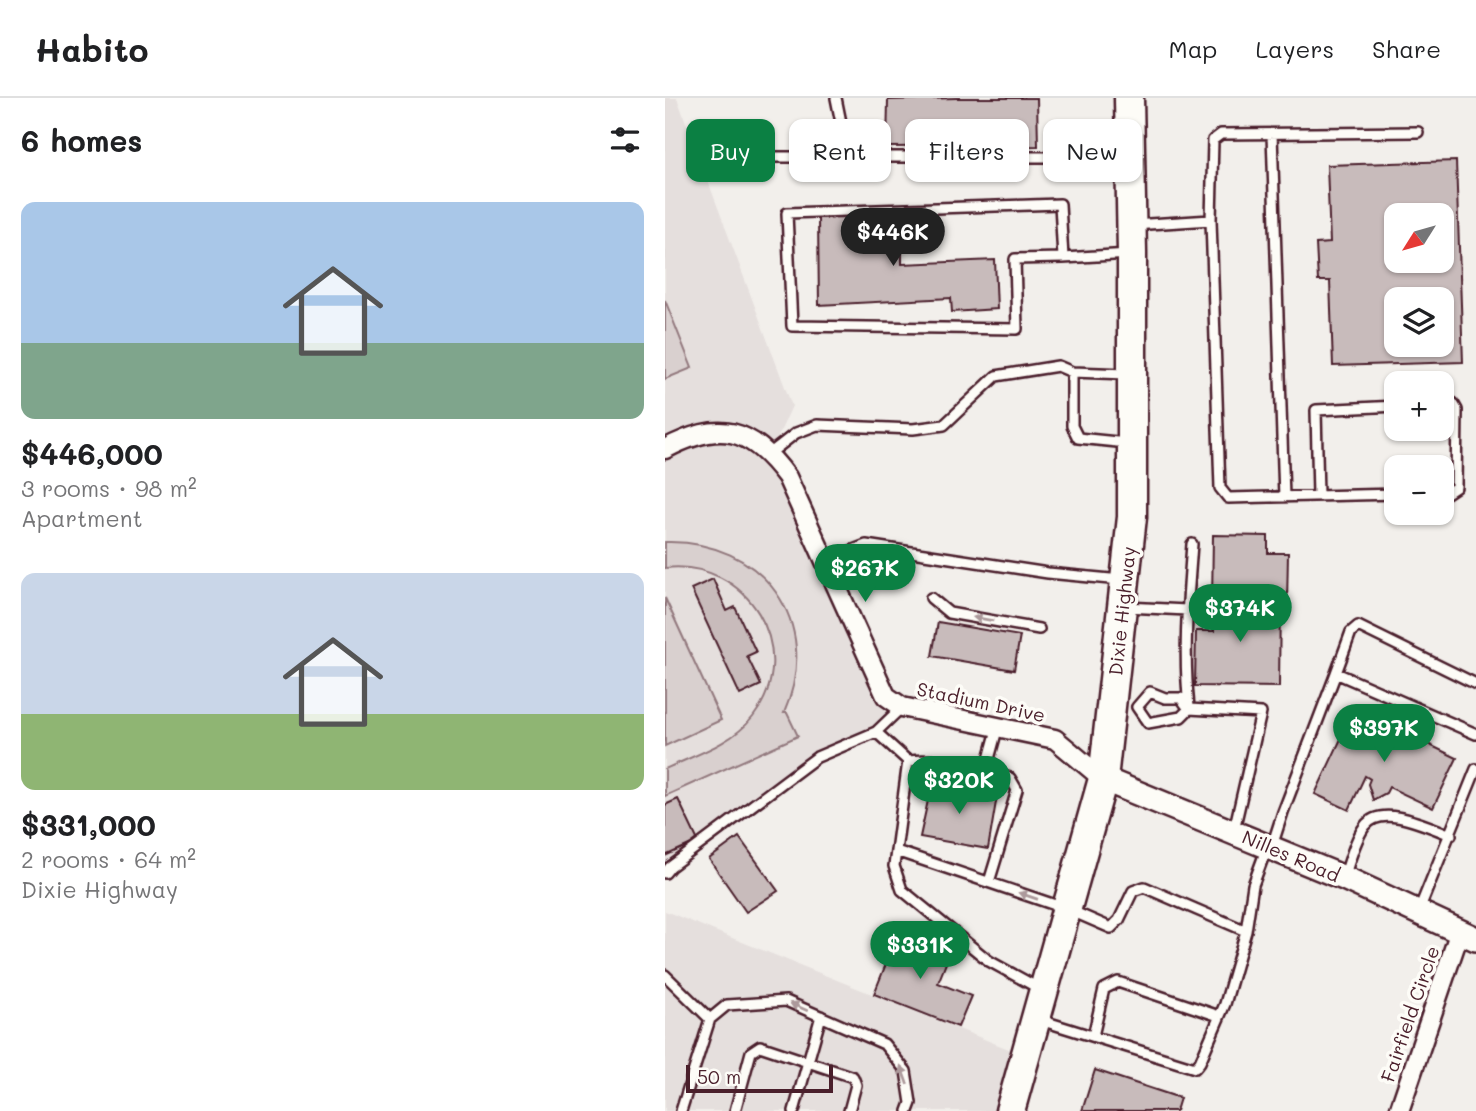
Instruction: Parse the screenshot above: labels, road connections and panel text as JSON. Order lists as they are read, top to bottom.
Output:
{
  "streets": {
    "main road": ["Dixie Highway"],
    "street": ["Stadium Drive", "Nilles Road", "Fairfield Circle"]
  },
  "crossings": [
    ["Dixie Highway", "Stadium Drive"],
    ["Dixie Highway", "Nilles Road"],
    ["Stadium Drive", "Nilles Road"],
    ["Nilles Road", "Fairfield Circle"]
  ],
  "scale_bar": "50 m",
  "north": "bottom left",
  "page": {
    "header": "Habito",
    "nav": ["Map", "Layers", "Share"],
    "heading": "6 homes",
    "chip": [
      "Buy",
      "Rent",
      "Filters",
      "New"
    ],
    "list": [
      {
        "name": "$446,000",
        "note": "3 rooms · 98 m² · Apartment"
      },
      {
        "name": "$331,000",
        "note": "2 rooms · 64 m² · Dixie Highway"
      }
    ],
    "map_buttons": ["+", "−"],
    "price": [
      "$446K",
      "$267K",
      "$374K",
      "$397K",
      "$320K",
      "$331K"
    ],
    "scale": "50 m"
  }
}
